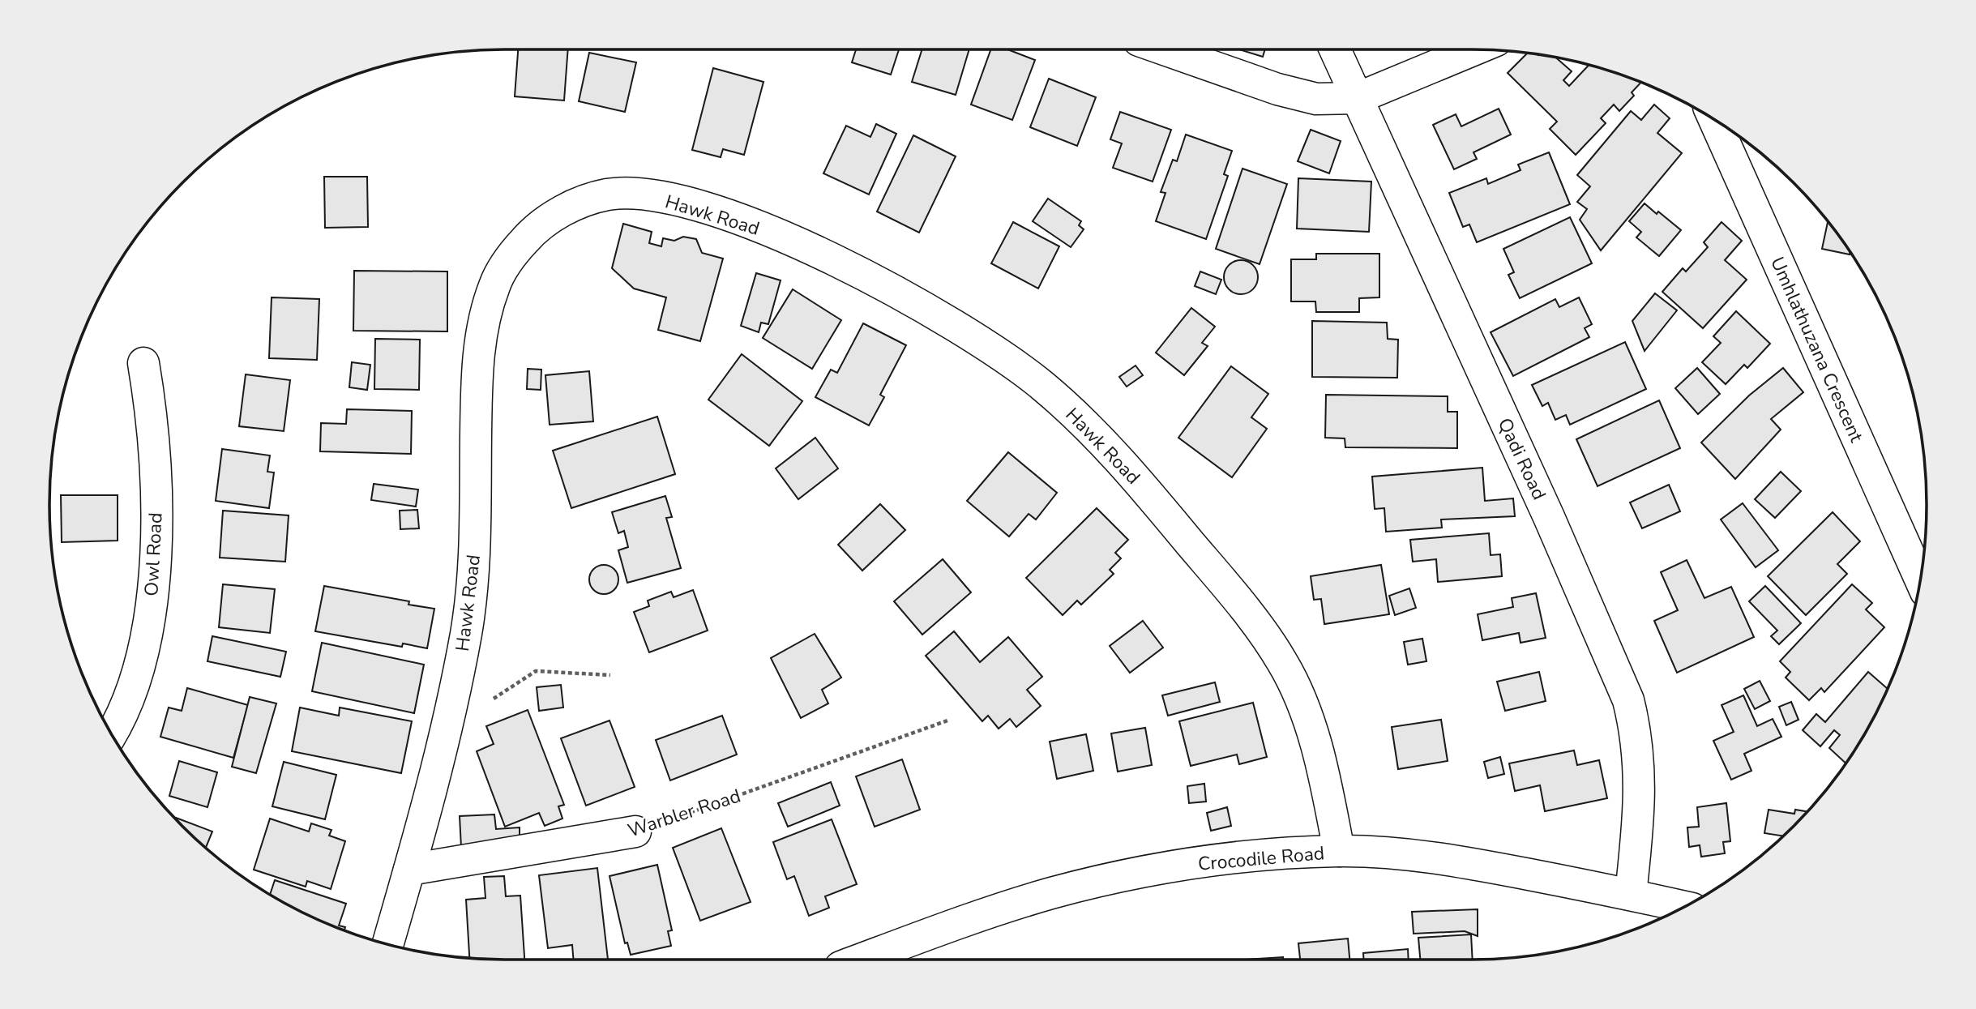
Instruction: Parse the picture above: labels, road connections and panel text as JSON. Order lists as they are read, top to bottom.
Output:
{
  "streets": {
    "street": [
      "Hawk Road",
      "Umhlathuzana Crescent",
      "Qadi Road",
      "Owl Road",
      "Warbler Road",
      "Crocodile Road"
    ]
  },
  "crossings": [
    ["Hawk Road", "Warbler Road"],
    ["Hawk Road", "Crocodile Road"],
    ["Qadi Road", "Crocodile Road"]
  ]
}
